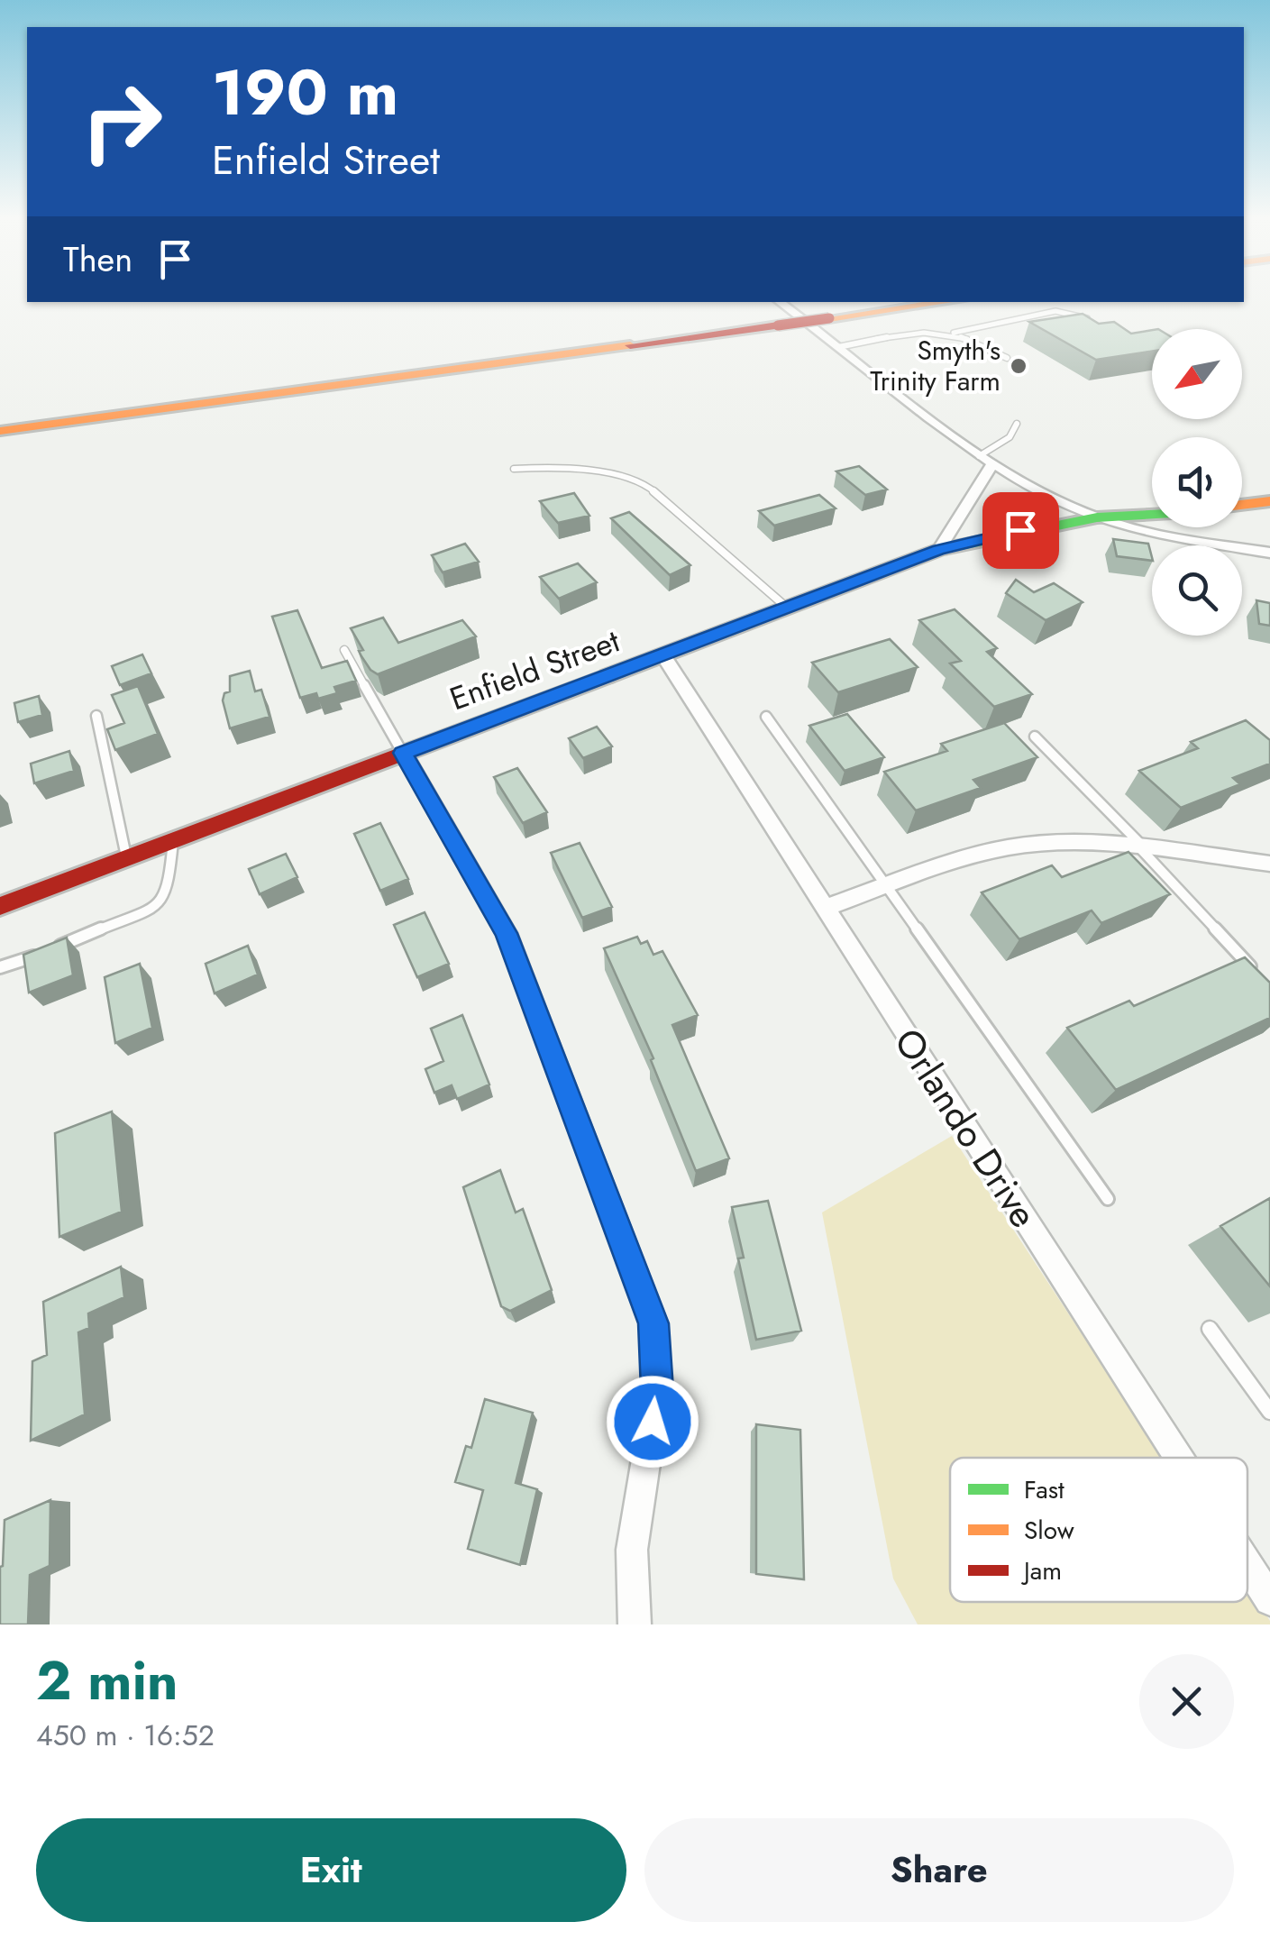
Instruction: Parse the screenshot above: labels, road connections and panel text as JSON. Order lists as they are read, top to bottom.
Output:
{
  "streets": {
    "main road": ["Enfield Street"],
    "street": ["Orlando Drive"]
  },
  "crossings": [
    ["Enfield Street", "Orlando Drive"]
  ],
  "places": ["Smyth's Trinity Farm"],
  "legend": ["Fast", "Slow", "Jam"],
  "north": "bottom left",
  "page": {
    "turn": ["190 m", "Enfield Street"],
    "then": "Then",
    "heading": ["2 min", "450 m · 16:52"],
    "buttons": ["Exit", "Share"]
  }
}
